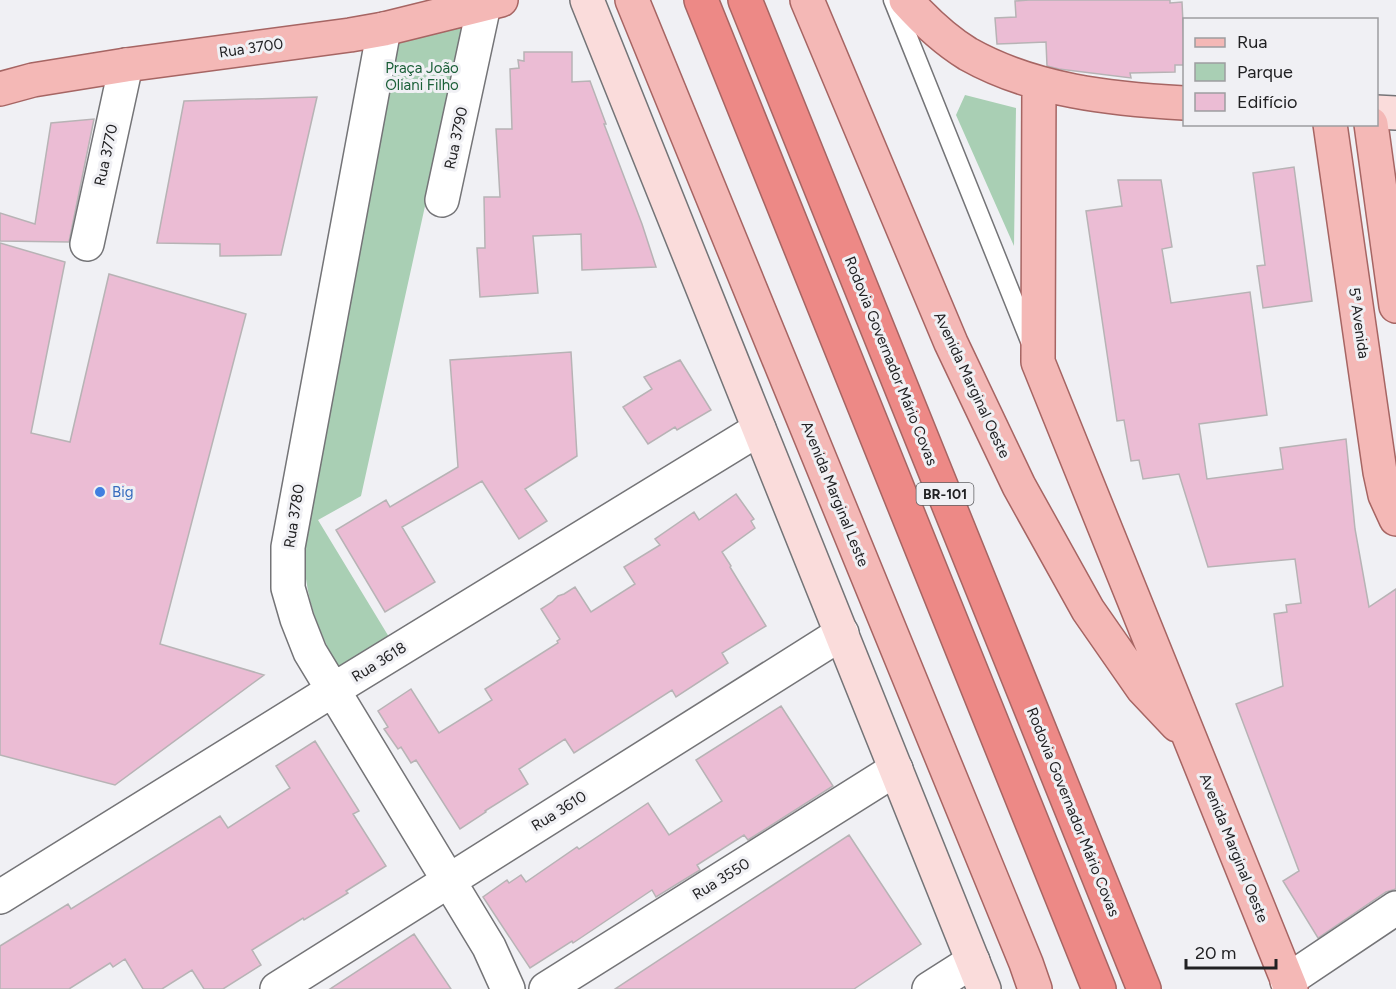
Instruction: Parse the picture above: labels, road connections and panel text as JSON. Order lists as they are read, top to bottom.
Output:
{
  "streets": {
    "highway": ["Rodovia Governador Mário Covas", "BR-101"],
    "main road": [
      "Rua 3700",
      "5ª Avenida",
      "Avenida Marginal Oeste",
      "Avenida Marginal Leste"
    ],
    "street": [
      "Rua 3790",
      "Rua 3770",
      "Rua 3780",
      "Rua 3618",
      "Rua 3610",
      "Rua 3550"
    ]
  },
  "crossings": [
    ["Rua 3700", "Rua 3790"],
    ["Rua 3700", "Rua 3770"],
    ["Rua 3700", "Rua 3780"],
    ["Rua 3780", "Rua 3618"],
    ["Rua 3780", "Rua 3610"]
  ],
  "parks": ["Praça João Oliani Filho"],
  "places": ["Big"],
  "legend": ["Rua", "Parque", "Edifício"],
  "scale_bar": "20 m"
}
